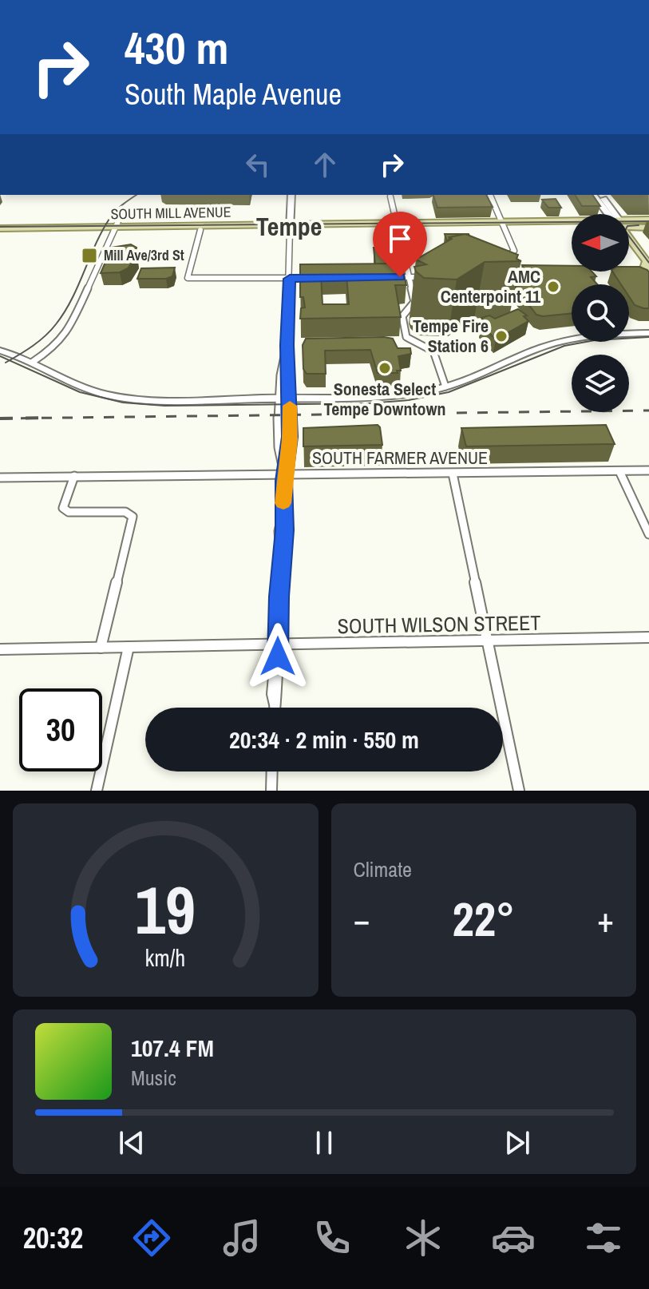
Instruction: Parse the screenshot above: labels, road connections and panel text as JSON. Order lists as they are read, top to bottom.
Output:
{
  "streets": {
    "main road": ["SOUTH MILL AVENUE"],
    "street": ["SOUTH FARMER AVENUE", "SOUTH WILSON STREET"]
  },
  "districts": ["Tempe"],
  "places": {
    "transit": ["Mill Ave/3rd St"],
    "other": ["AMC Centerpoint 11", "Tempe Fire Station 6", "Sonesta Select Tempe Downtown"]
  },
  "north": "left",
  "page": {
    "turn": ["430 m", "South Maple Avenue"],
    "limit": "30",
    "trip": "20:34 · 2 min · 550 m",
    "tile": "Climate",
    "heat": ["−", "22°", "+"],
    "song": ["107.4 FM", "Music"],
    "tabs": "20:32",
    "gauge": ["19", "km/h"]
  }
}
